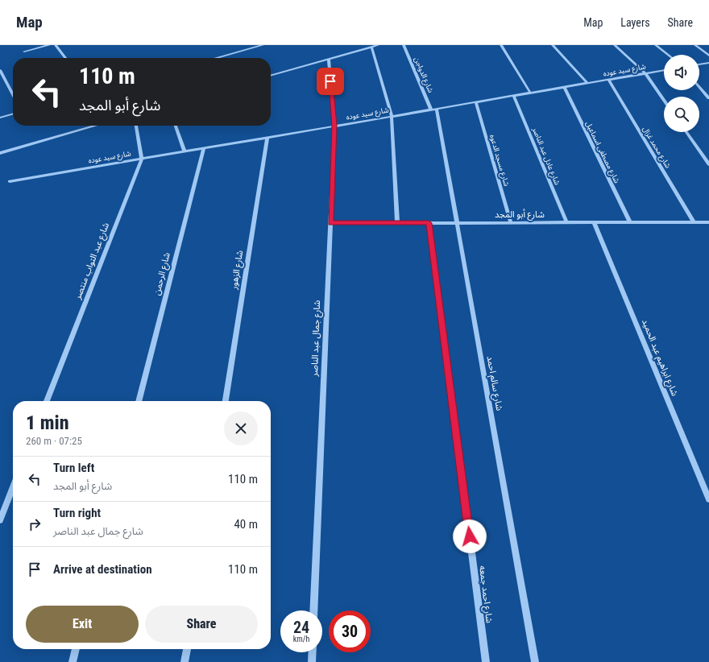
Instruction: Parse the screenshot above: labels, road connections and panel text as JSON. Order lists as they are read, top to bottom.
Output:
{
  "streets": {
    "street": [
      "شارع سيد عوده",
      "شارع الدواجن",
      "شارع محمد غزال",
      "شارع مصطفى اسماعيل",
      "شارع عادل عبد الناصر",
      "شارع مسجد الدعوه",
      "شارع أبو المجد",
      "شارع عبد التواب منتصر",
      "شارع الزهور",
      "شارع الرحمن",
      "شارع جمال عبد الناصر",
      "شارع ابراهيم عبد الحميد",
      "شارع سالم احمد",
      "شارع احمد جمعه"
    ]
  },
  "crossings": [
    ["شارع سيد عوده", "شارع الدواجن"],
    ["شارع سيد عوده", "شارع محمد غزال"],
    ["شارع سيد عوده", "شارع مصطفى اسماعيل"],
    ["شارع سيد عوده", "شارع عادل عبد الناصر"],
    ["شارع سيد عوده", "شارع مسجد الدعوه"],
    ["شارع سيد عوده", "شارع عبد التواب منتصر"],
    ["شارع سيد عوده", "شارع الزهور"],
    ["شارع سيد عوده", "شارع الرحمن"],
    ["شارع سيد عوده", "شارع جمال عبد الناصر"],
    ["شارع سيد عوده", "شارع سالم احمد"],
    ["شارع الدواجن", "شارع سالم احمد"],
    ["شارع محمد غزال", "شارع أبو المجد"],
    ["شارع مصطفى اسماعيل", "شارع أبو المجد"],
    ["شارع عادل عبد الناصر", "شارع أبو المجد"],
    ["شارع مسجد الدعوه", "شارع أبو المجد"],
    ["شارع أبو المجد", "شارع جمال عبد الناصر"],
    ["شارع أبو المجد", "شارع ابراهيم عبد الحميد"],
    ["شارع أبو المجد", "شارع سالم احمد"],
    ["شارع أبو المجد", "شارع احمد جمعه"]
  ],
  "page": {
    "header": "Map",
    "nav": ["Map", "Layers", "Share"],
    "turn": ["110 m", "شارع أبو المجد"],
    "heading": ["1 min", "260 m · 07:25"],
    "list": [
      {
        "name": "Turn left",
        "note": "شارع أبو المجد",
        "value": "110 m"
      },
      {
        "name": "Turn right",
        "note": "شارع جمال عبد الناصر",
        "value": "40 m"
      },
      {
        "name": "Arrive at destination",
        "value": "110 m"
      }
    ],
    "buttons": ["Exit", "Share"],
    "speed": "24 km/h",
    "limit": "30"
  }
}
